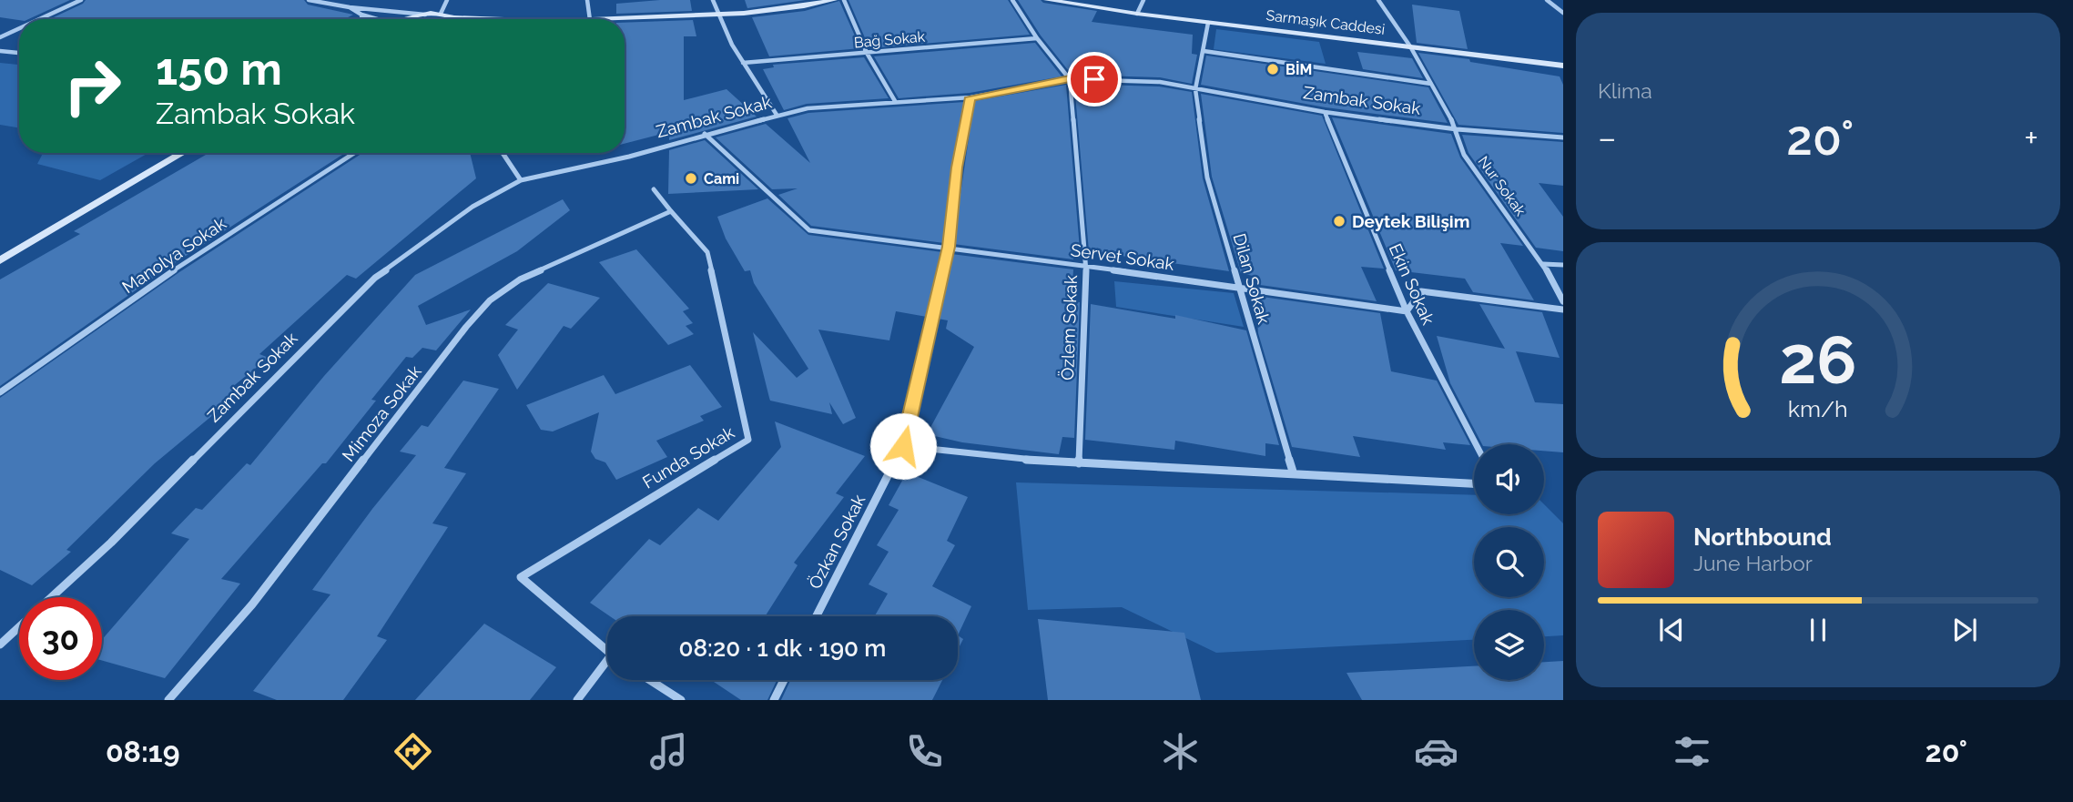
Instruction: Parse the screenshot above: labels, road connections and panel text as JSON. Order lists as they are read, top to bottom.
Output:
{
  "streets": {
    "main road": ["Sarmaşık Caddesi"],
    "street": [
      "Bağ Sokak",
      "Zambak Sokak",
      "Nur Sokak",
      "Manolya Sokak",
      "Servet Sokak",
      "Dilan Sokak",
      "Ekin Sokak",
      "Özlem Sokak",
      "Mimoza Sokak",
      "Funda Sokak",
      "Özkan Sokak"
    ]
  },
  "crossings": [
    ["Sarmaşık Caddesi", "Nur Sokak"],
    ["Sarmaşık Caddesi", "Dilan Sokak"],
    ["Zambak Sokak", "Nur Sokak"],
    ["Zambak Sokak", "Servet Sokak"],
    ["Zambak Sokak", "Dilan Sokak"],
    ["Zambak Sokak", "Ekin Sokak"],
    ["Zambak Sokak", "Özlem Sokak"],
    ["Zambak Sokak", "Özkan Sokak"],
    ["Servet Sokak", "Dilan Sokak"],
    ["Servet Sokak", "Ekin Sokak"],
    ["Servet Sokak", "Özlem Sokak"],
    ["Servet Sokak", "Özkan Sokak"],
    ["Mimoza Sokak", "Funda Sokak"]
  ],
  "places": ["BİM", "Cami", "Deytek Bilişim"],
  "page": {
    "tile": "Klima",
    "turn": ["150 m", "Zambak Sokak"],
    "heat": ["−", "20°", "+"],
    "song": ["Northbound", "June Harbor"],
    "limit": "30",
    "trip": "08:20 · 1 dk · 190 m",
    "tabs": ["08:19", "20°"],
    "gauge": ["26", "km/h"]
  }
}
